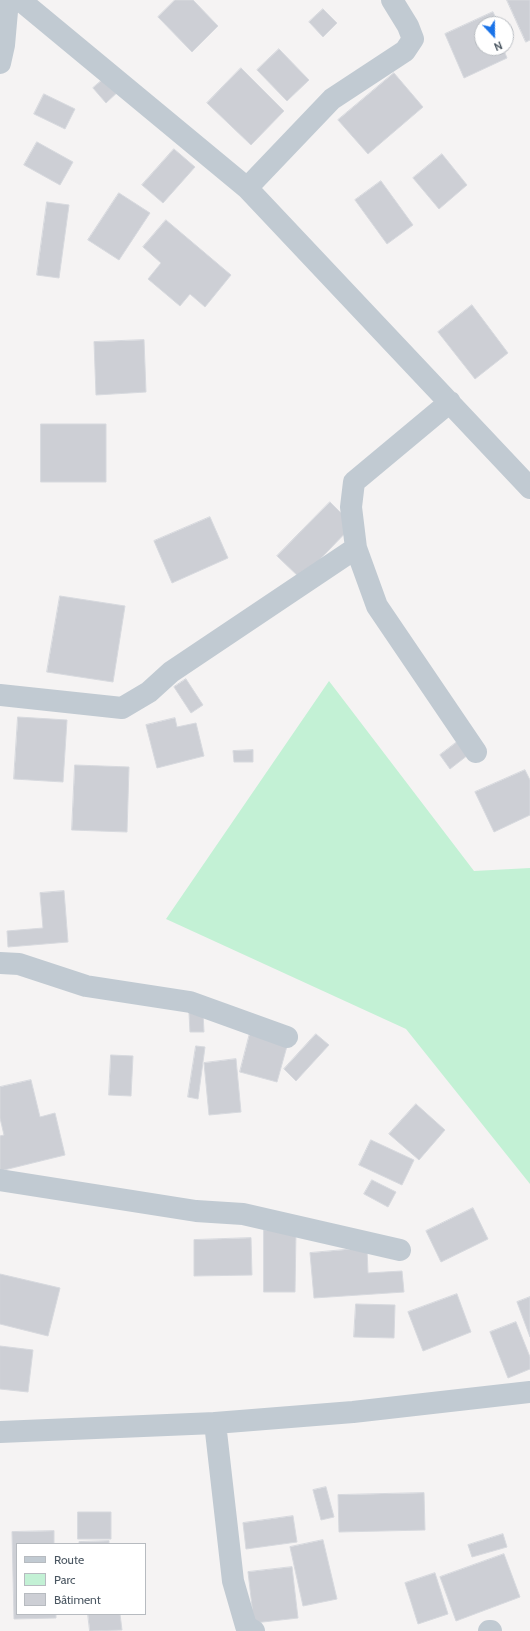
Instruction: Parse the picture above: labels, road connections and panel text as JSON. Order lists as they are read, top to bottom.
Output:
{
  "legend": ["Route", "Parc", "Bâtiment"],
  "north": "bottom"
}
